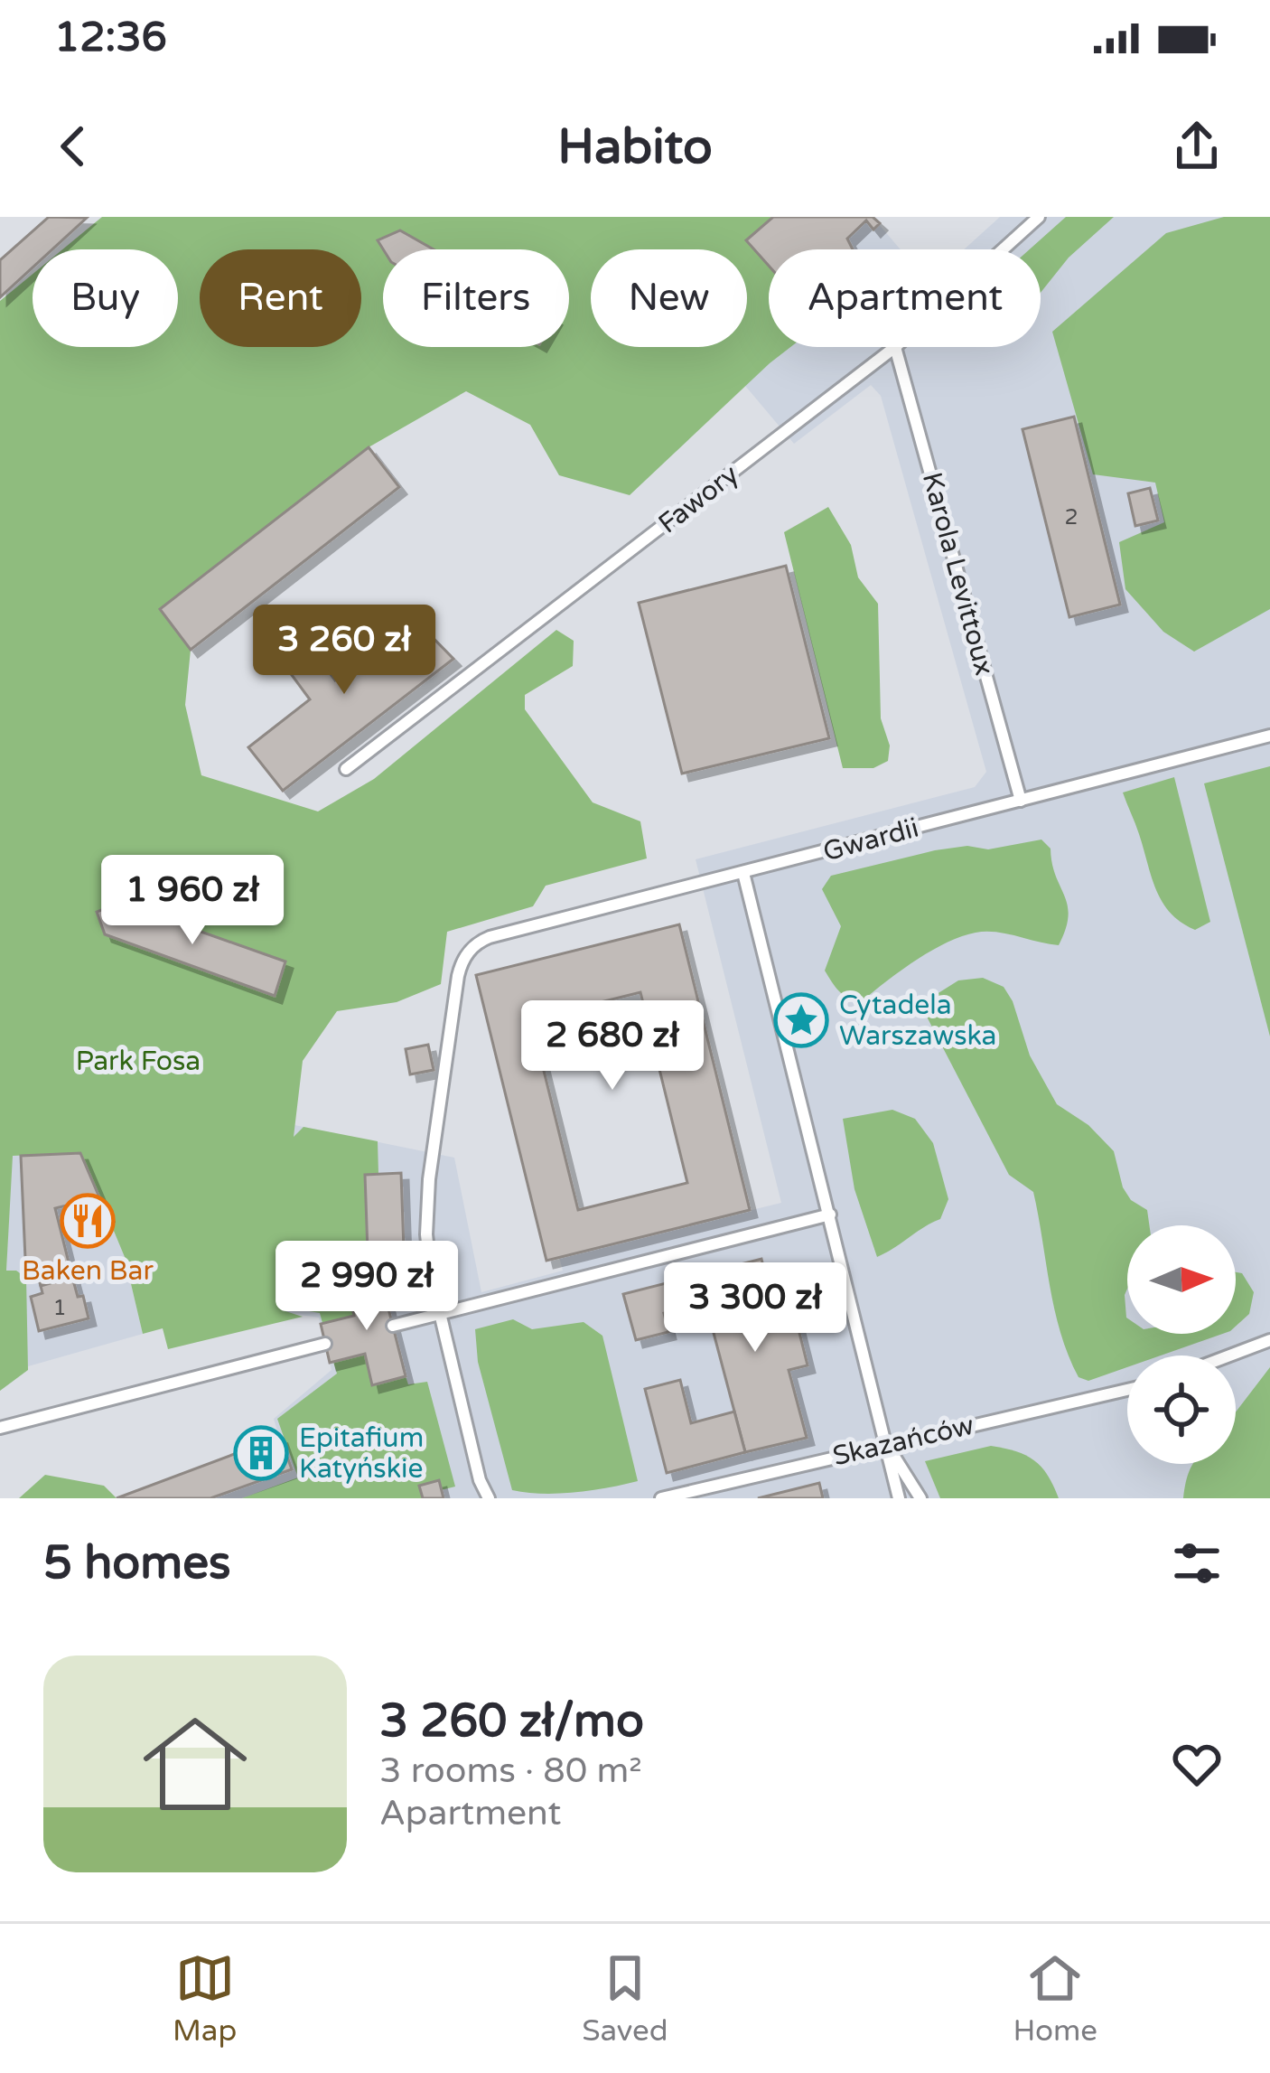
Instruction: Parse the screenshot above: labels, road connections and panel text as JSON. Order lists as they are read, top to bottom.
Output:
{
  "streets": {
    "lane": [
      "Fawory",
      "Karola Levittoux",
      "Gwardii",
      "Skazańców"
    ]
  },
  "crossings": [
    ["Fawory", "Karola Levittoux"],
    ["Karola Levittoux", "Gwardii"]
  ],
  "parks": ["Park Fosa"],
  "places": {
    "place": ["Cytadela Warszawska"],
    "restaurant": ["Baken Bar"],
    "building": ["Epitafium Katyńskie"]
  },
  "house_numbers": ["2", "1"],
  "north": "right",
  "page": {
    "status": "12:36",
    "header": "Habito",
    "chip": [
      "Buy",
      "Rent",
      "Filters",
      "New",
      "Apartment"
    ],
    "price": [
      "3 260 zł",
      "1 960 zł",
      "2 680 zł",
      "2 990 zł",
      "3 300 zł"
    ],
    "heading": "5 homes",
    "list": [
      {
        "name": "3 260 zł/mo",
        "note": "3 rooms · 80 m² · Apartment"
      }
    ],
    "tabs": ["Map", "Saved", "Home"]
  }
}
